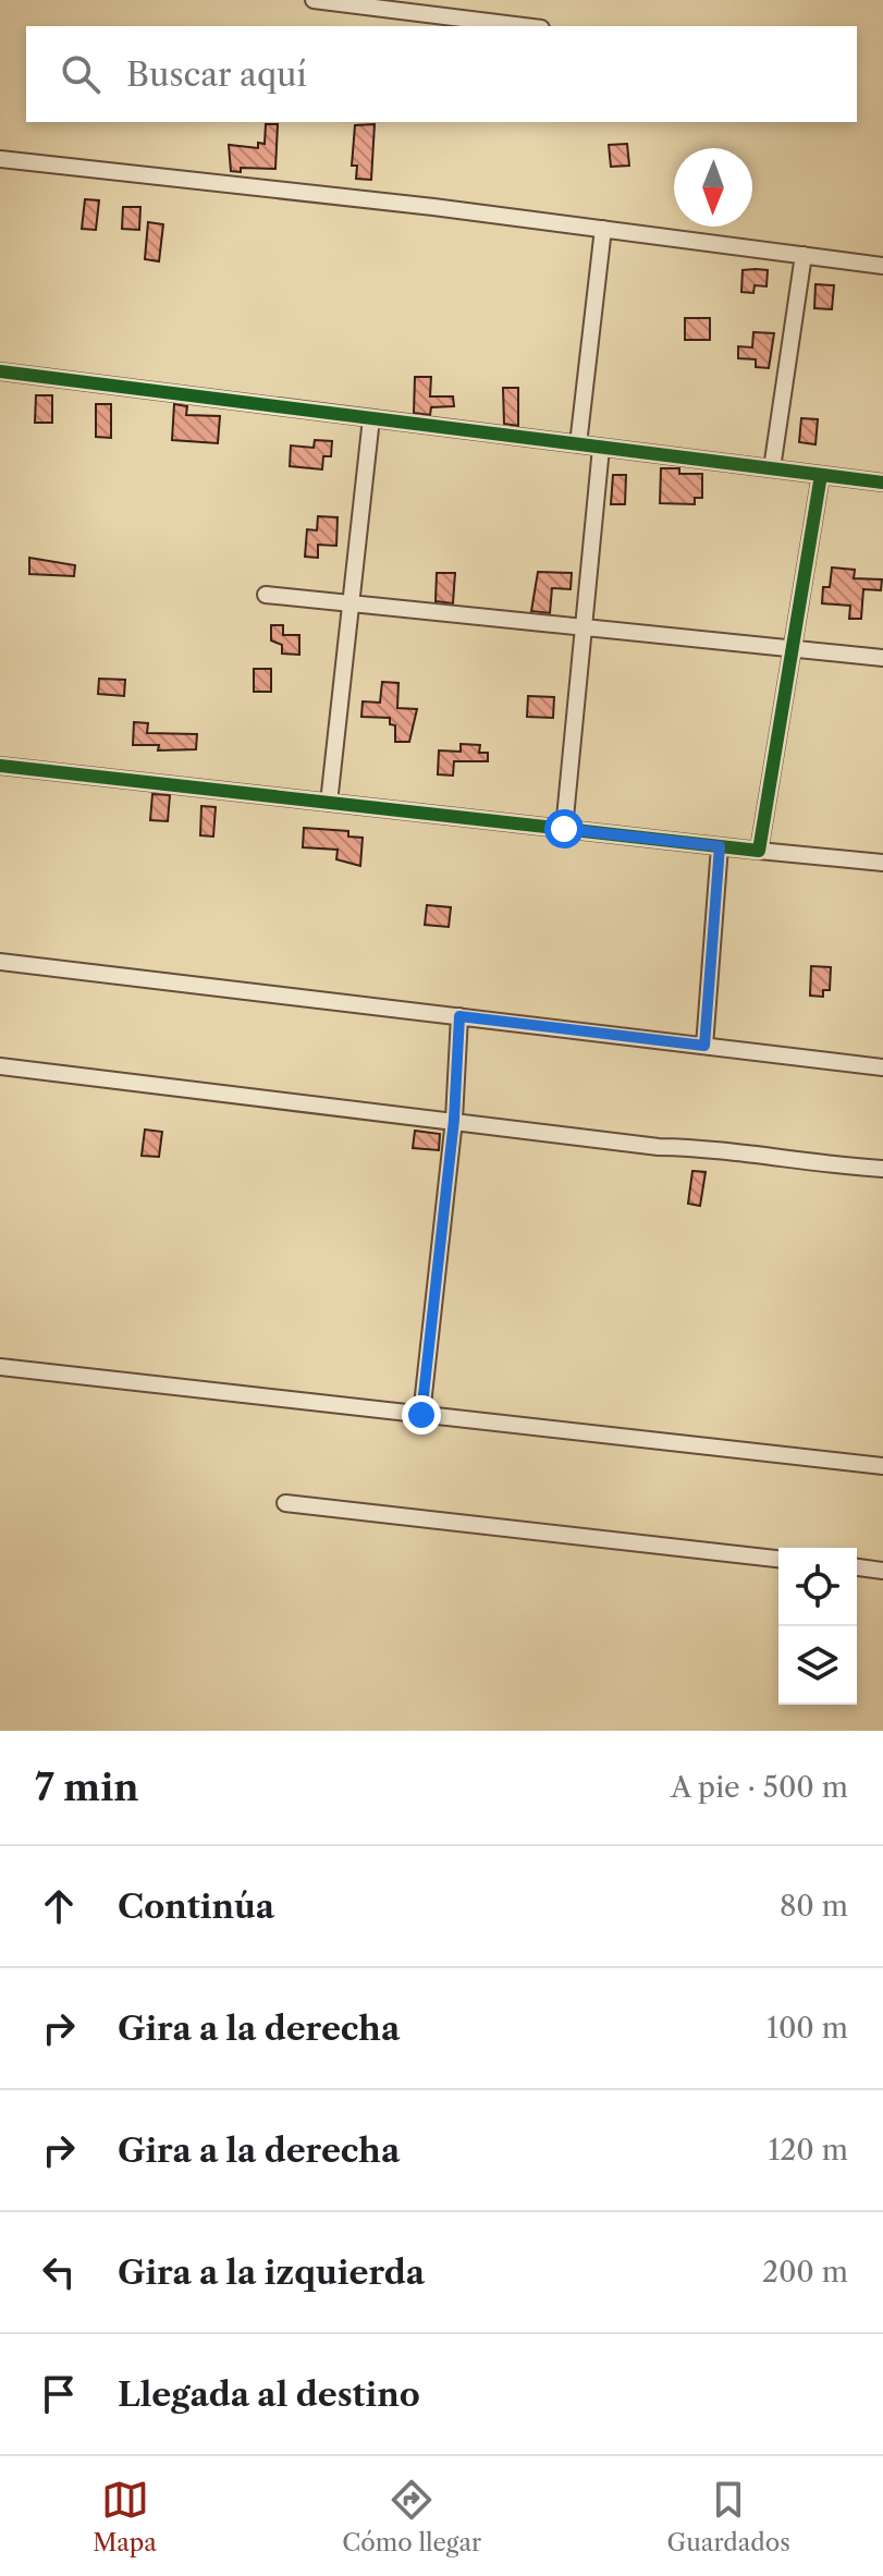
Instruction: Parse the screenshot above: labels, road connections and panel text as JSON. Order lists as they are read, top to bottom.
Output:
{
  "north": "bottom",
  "page": {
    "search": "Buscar aquí",
    "heading": ["7 min", "A pie · 500 m"],
    "list": [
      ["Continúa", "80 m"],
      ["Gira a la derecha", "100 m"],
      ["Gira a la derecha", "120 m"],
      ["Gira a la izquierda", "200 m"],
      "Llegada al destino"
    ],
    "nav": ["Mapa", "Cómo llegar", "Guardados"]
  }
}
